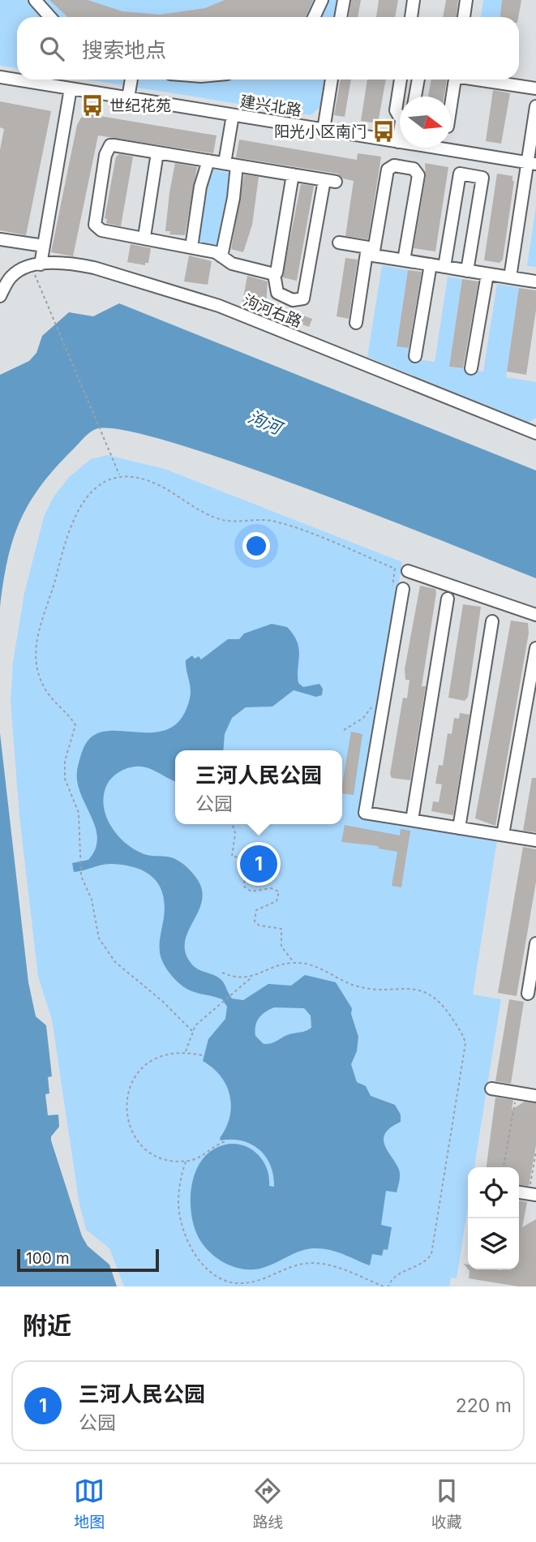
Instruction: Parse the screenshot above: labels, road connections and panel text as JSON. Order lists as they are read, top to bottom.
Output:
{
  "streets": {
    "street": ["建兴北路", "泃河右路"]
  },
  "water": ["泃河"],
  "places": {
    "bus stop": ["世纪花苑", "阳光小区南门"]
  },
  "scale_bar": "100 m",
  "north": "right",
  "page": {
    "search": "搜索地点",
    "popup": ["三河人民公园", "公园"],
    "pins": "1",
    "scale": "100 m",
    "heading": "附近",
    "list": [
      {
        "mark": "1",
        "name": "三河人民公园",
        "note": "公园",
        "value": "220 m"
      }
    ],
    "nav": ["地图", "路线", "收藏"]
  }
}
